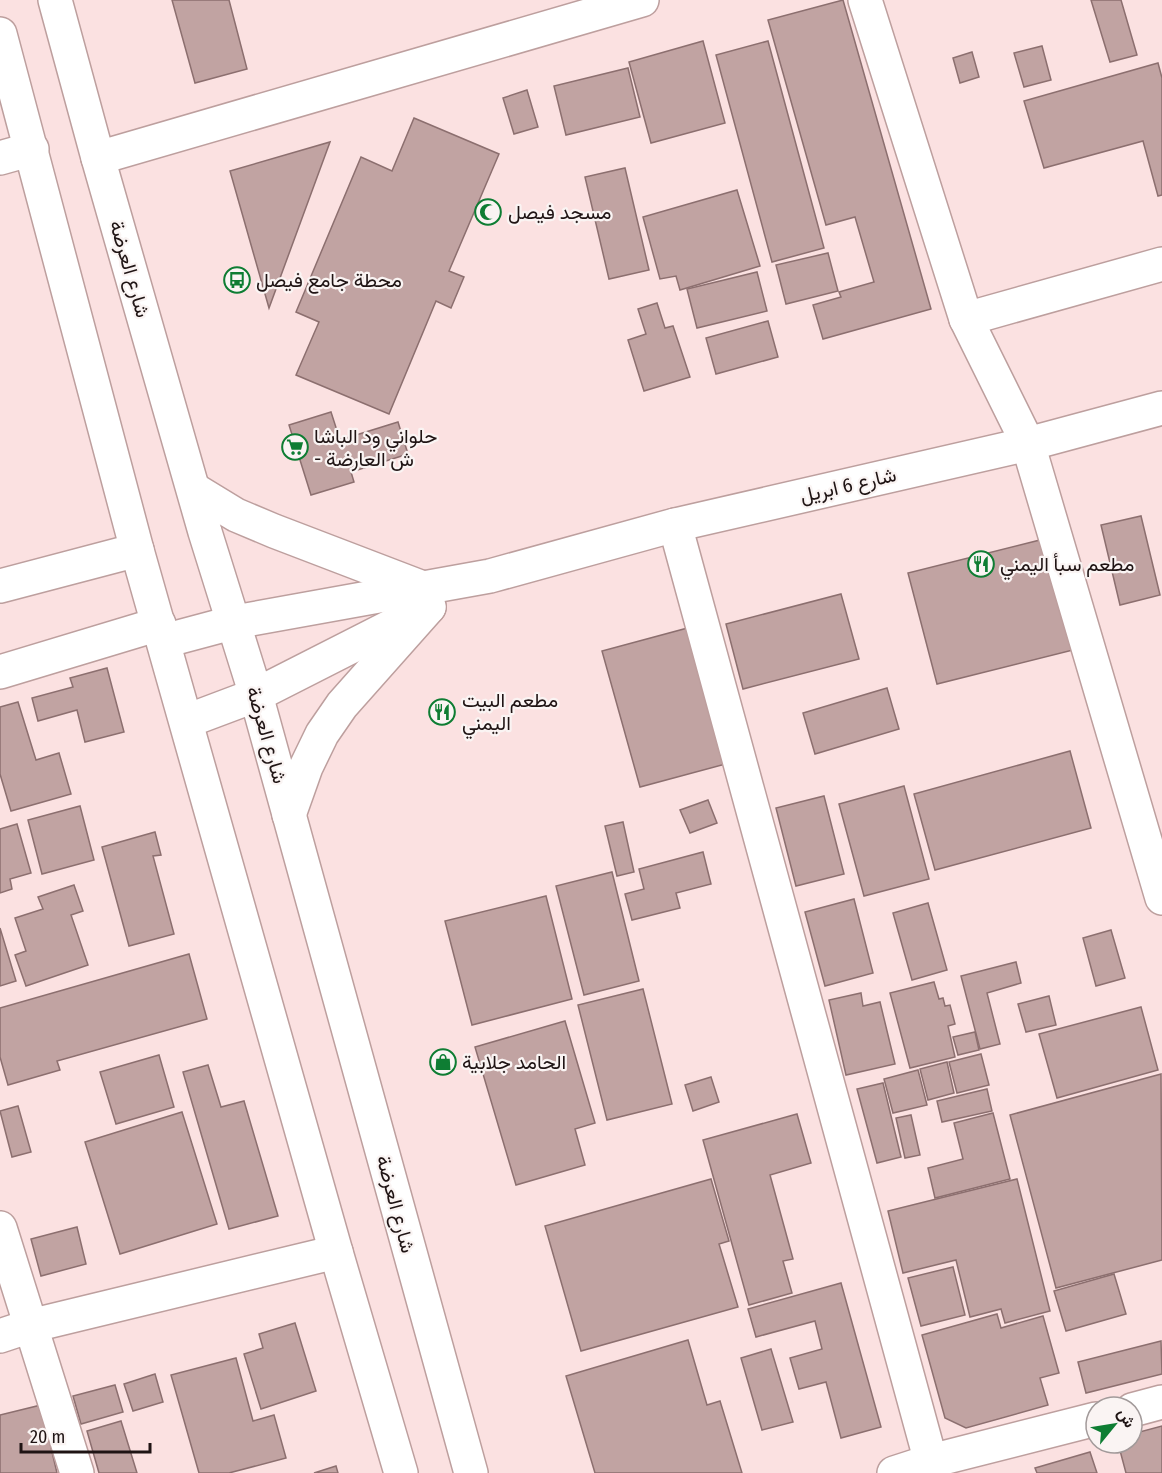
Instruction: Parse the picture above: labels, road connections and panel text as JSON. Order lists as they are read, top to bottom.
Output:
{
  "streets": {
    "street": ["شارع العرضة", "شارع 6 ابريل"]
  },
  "crossings": [
    ["شارع العرضة", "شارع 6 ابريل"]
  ],
  "places": {
    "mosque": ["مسجد فيصل"],
    "bus stop": ["محطة جامع فيصل"],
    "supermarket": ["حلواني ود الباشا - ش العارضة"],
    "restaurant": ["مطعم سبأ اليمني", "مطعم البيت اليمني"],
    "shop": ["الحامد جلابية"]
  },
  "scale_bar": "20 m",
  "north": "top right"
}
